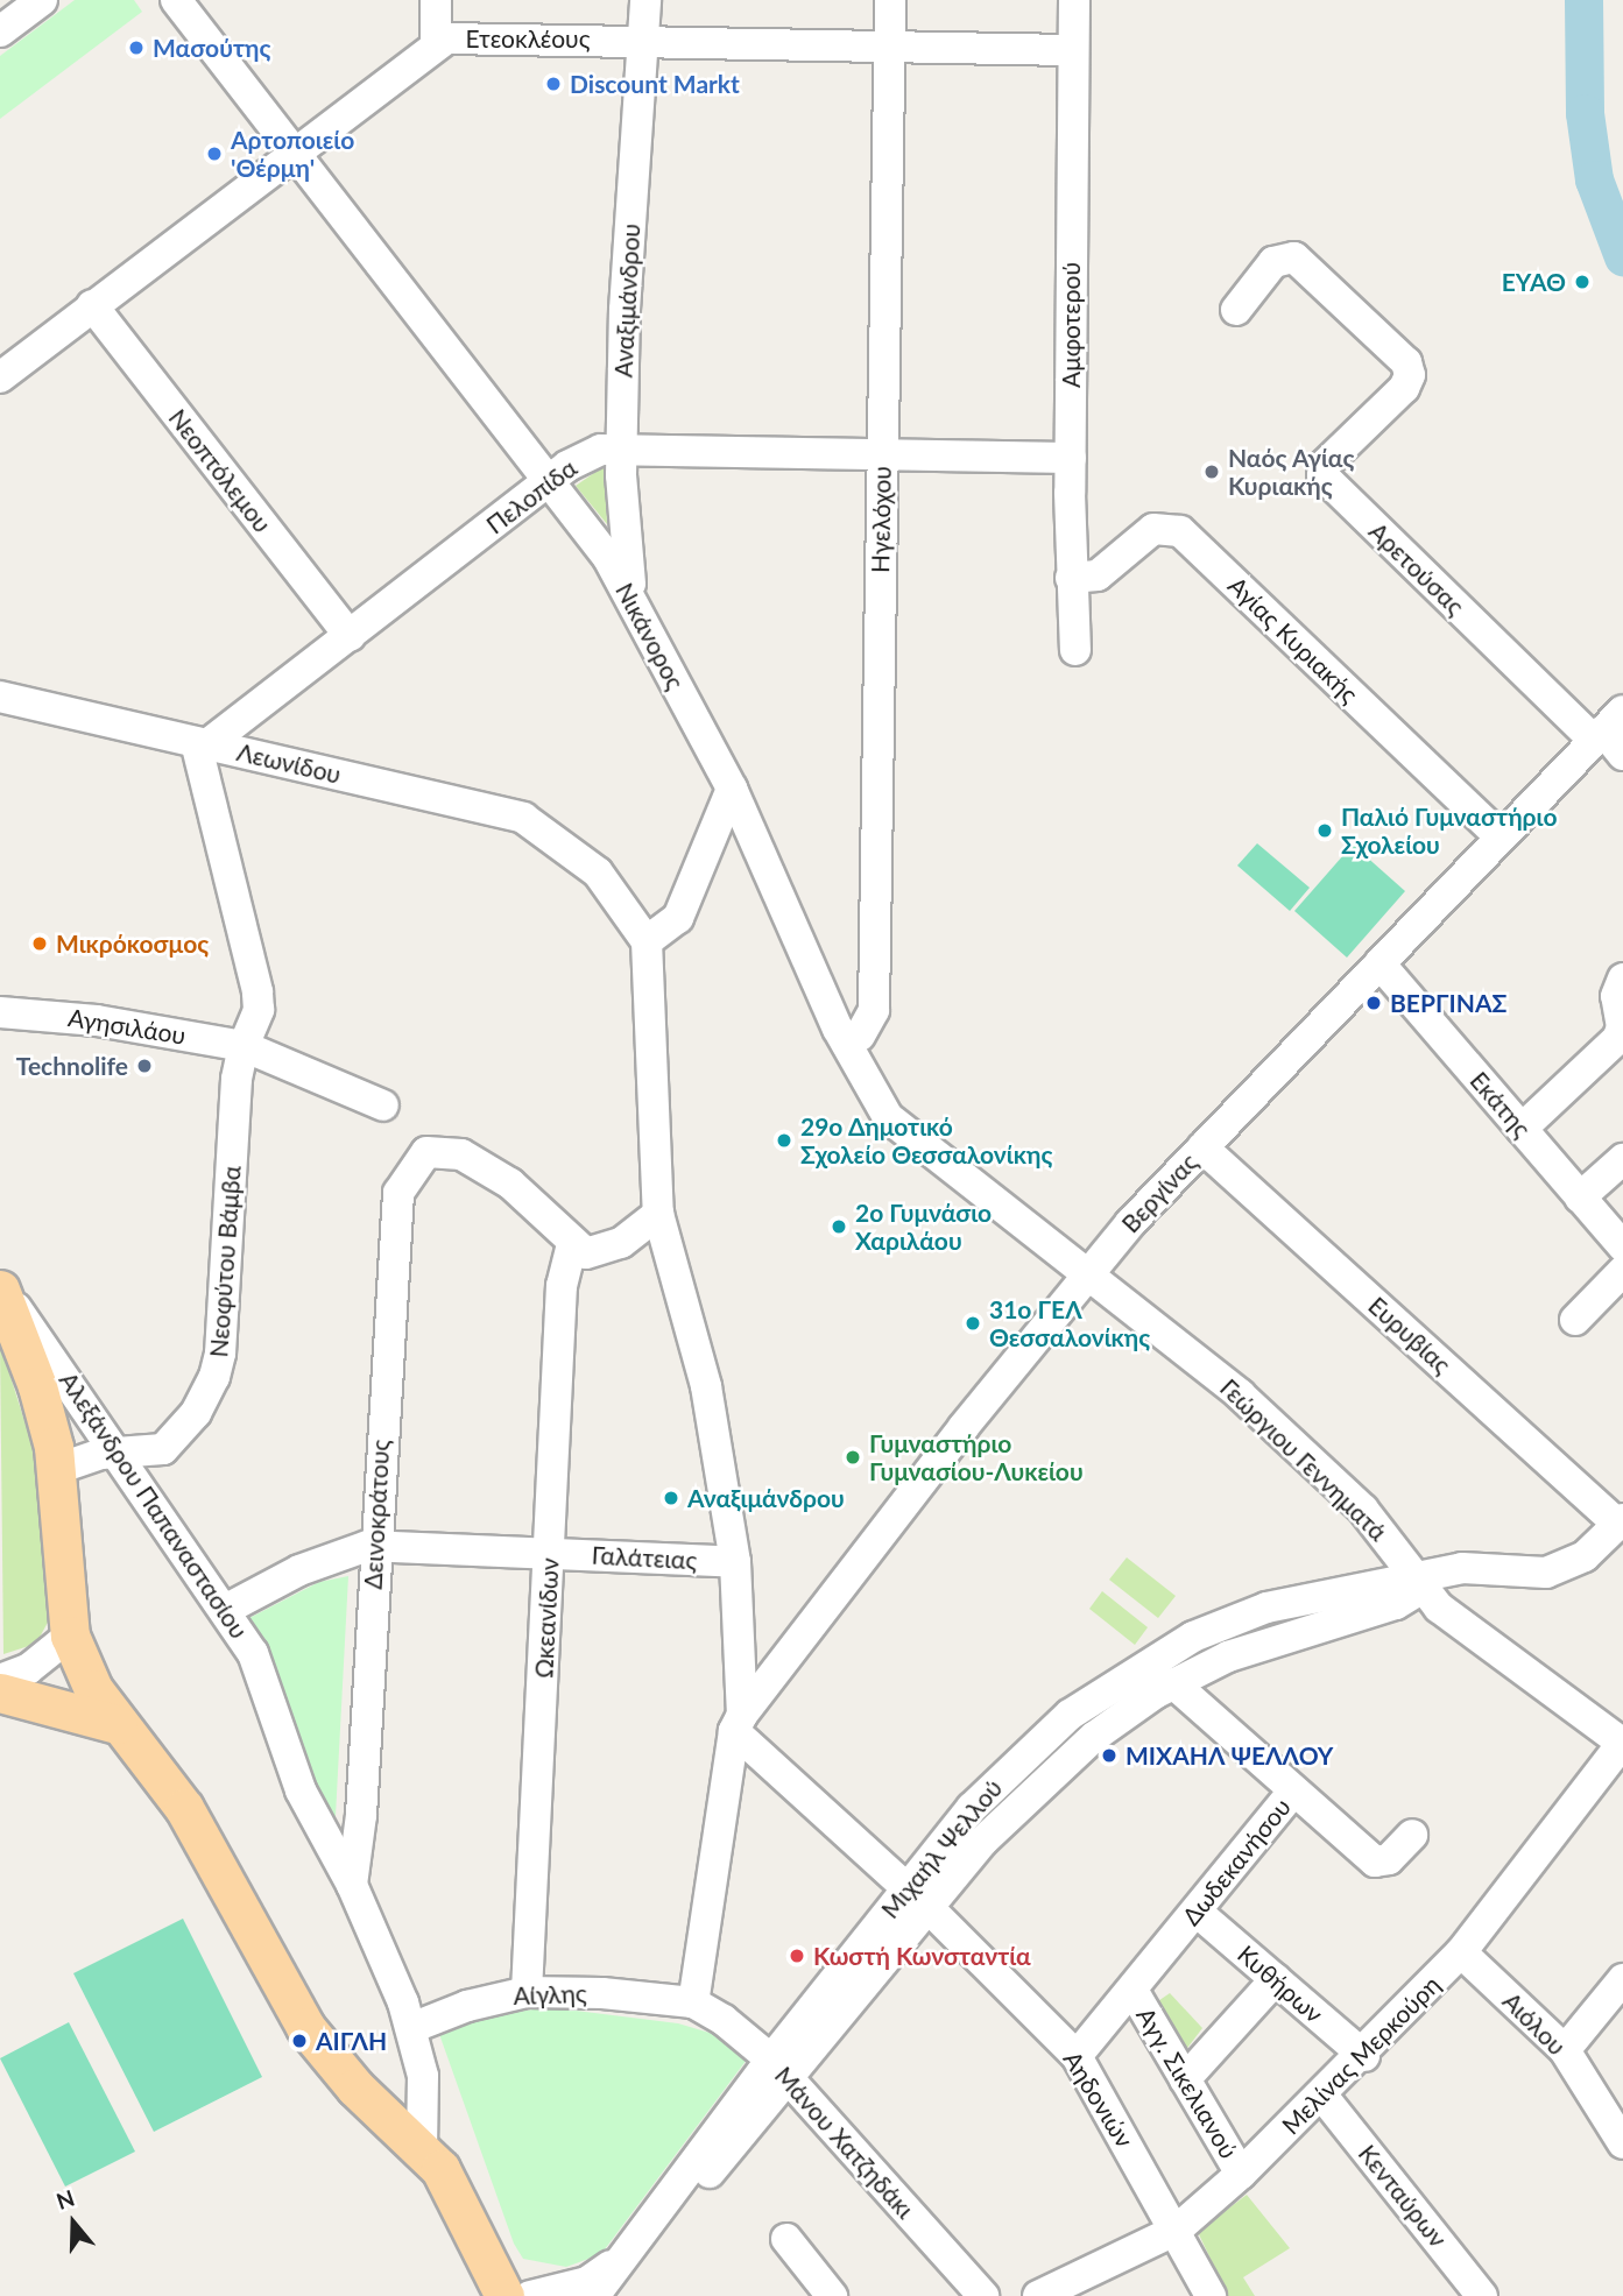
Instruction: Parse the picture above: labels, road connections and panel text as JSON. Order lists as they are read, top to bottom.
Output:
{
  "streets": {
    "main road": ["Αλεξάνδρου Παπαναστασίου"],
    "street": [
      "Ετεοκλέους",
      "Αναξιμάνδρου",
      "Αμφοτερού",
      "Νεοπτόλεμου",
      "Πελοπίδα",
      "Ηγελόχου",
      "Αρετούσας",
      "Νικάνορος",
      "Αγίας Κυριακής",
      "Λεωνίδου",
      "Αγησιλάου",
      "Εκάτης",
      "Βεργίνας",
      "Νεοφύτου Βάμβα",
      "Ευρυβίας",
      "Γεώργιου Γεννηματά",
      "Δεινοκράτους",
      "Γαλάτειας",
      "Ωκεανίδων",
      "Μιχαήλ Ψελλού",
      "Δωδεκανήσου",
      "Κυθήρων",
      "Αίγλης",
      "Αιόλου",
      "Μελίνας Μερκούρη",
      "Αγγ. Σικελιανού",
      "Αηδονιών",
      "Μάνου Χατζηδάκι",
      "Κενταύρων"
    ]
  },
  "crossings": [
    ["Ετεοκλέους", "Αναξιμάνδρου"],
    ["Ετεοκλέους", "Αμφοτερού"],
    ["Ετεοκλέους", "Νεοπτόλεμου"],
    ["Ετεοκλέους", "Ηγελόχου"],
    ["Ετεοκλέους", "Νικάνορος"],
    ["Αναξιμάνδρου", "Πελοπίδα"],
    ["Αναξιμάνδρου", "Νικάνορος"],
    ["Αμφοτερού", "Πελοπίδα"],
    ["Αμφοτερού", "Αγίας Κυριακής"],
    ["Νεοπτόλεμου", "Πελοπίδα"],
    ["Πελοπίδα", "Ηγελόχου"],
    ["Πελοπίδα", "Νικάνορος"],
    ["Πελοπίδα", "Λεωνίδου"],
    ["Πελοπίδα", "Νεοφύτου Βάμβα"],
    ["Αρετούσας", "Βεργίνας"],
    ["Νικάνορος", "Βεργίνας"],
    ["Νικάνορος", "Γεώργιου Γεννηματά"],
    ["Αγίας Κυριακής", "Βεργίνας"],
    ["Λεωνίδου", "Νεοφύτου Βάμβα"],
    ["Αγησιλάου", "Νεοφύτου Βάμβα"],
    ["Εκάτης", "Βεργίνας"],
    ["Βεργίνας", "Ευρυβίας"],
    ["Βεργίνας", "Γεώργιου Γεννηματά"],
    ["Βεργίνας", "Αηδονιών"],
    ["Νεοφύτου Βάμβα", "Αλεξάνδρου Παπαναστασίου"],
    ["Ευρυβίας", "Μιχαήλ Ψελλού"],
    ["Γεώργιου Γεννηματά", "Μιχαήλ Ψελλού"],
    ["Γεώργιου Γεννηματά", "Μελίνας Μερκούρη"],
    ["Αλεξάνδρου Παπαναστασίου", "Δεινοκράτους"],
    ["Αλεξάνδρου Παπαναστασίου", "Γαλάτειας"],
    ["Αλεξάνδρου Παπαναστασίου", "Αίγλης"],
    ["Δεινοκράτους", "Γαλάτειας"],
    ["Δεινοκράτους", "Ωκεανίδων"],
    ["Γαλάτειας", "Ωκεανίδων"],
    ["Ωκεανίδων", "Αίγλης"],
    ["Μιχαήλ Ψελλού", "Δωδεκανήσου"],
    ["Μιχαήλ Ψελλού", "Αηδονιών"],
    ["Μιχαήλ Ψελλού", "Μάνου Χατζηδάκι"],
    ["Δωδεκανήσου", "Κυθήρων"],
    ["Δωδεκανήσου", "Αγγ. Σικελιανού"],
    ["Δωδεκανήσου", "Αηδονιών"],
    ["Κυθήρων", "Μελίνας Μερκούρη"],
    ["Αίγλης", "Μάνου Χατζηδάκι"],
    ["Αιόλου", "Μελίνας Μερκούρη"],
    ["Μελίνας Μερκούρη", "Αγγ. Σικελιανού"],
    ["Μελίνας Μερκούρη", "Αηδονιών"],
    ["Μελίνας Μερκούρη", "Κενταύρων"]
  ],
  "places": [
    "Μασούτης",
    "Discount Markt",
    "Αρτοποιείο 'Θέρμη'",
    "ΕΥΑΘ",
    "Ναός Αγίας Κυριακής",
    "Παλιό Γυμναστήριο Σχολείου",
    "Μικρόκοσμος",
    "ΒΕΡΓΙΝΑΣ",
    "Technolife",
    "29ο Δημοτικό Σχολείο Θεσσαλονίκης",
    "2ο Γυμνάσιο Χαριλάου",
    "31ο ΓΕΛ Θεσσαλονίκης",
    "Γυμναστήριο Γυμνασίου-Λυκείου",
    "Αναξιμάνδρου",
    "ΜΙΧΑΗΛ ΨΕΛΛΟΥ",
    "Κωστή Κωνσταντία",
    "ΑΙΓΛΗ"
  ],
  "north": "top"
}
